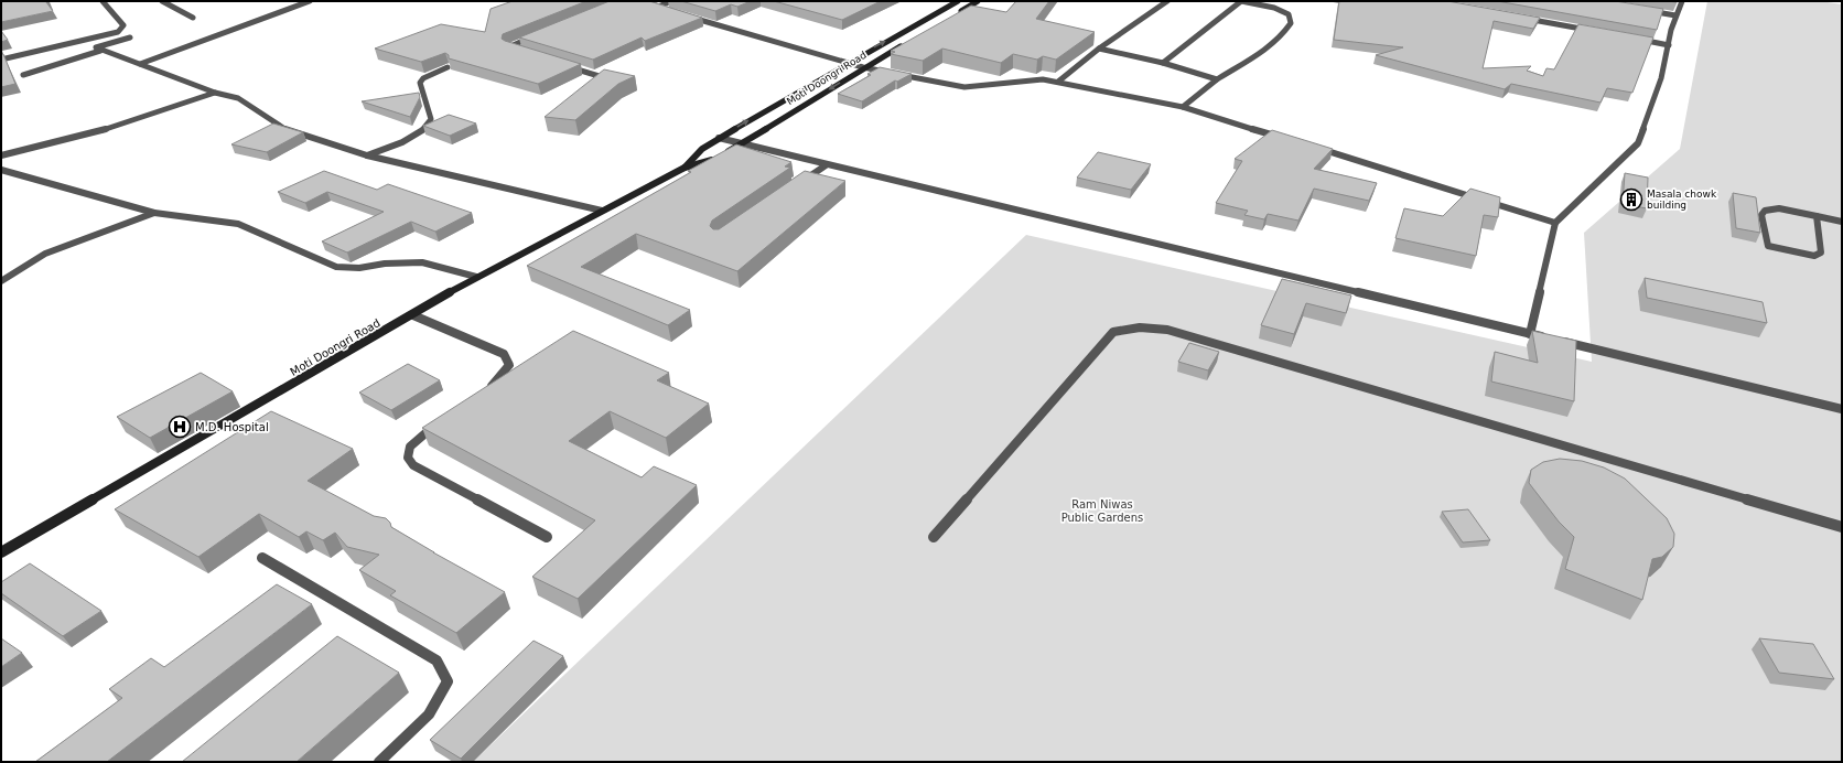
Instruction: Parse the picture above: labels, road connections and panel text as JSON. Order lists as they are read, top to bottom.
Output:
{
  "streets": {
    "street": ["Moti Doongri Road"]
  },
  "parks": ["Ram Niwas Public Gardens"],
  "places": {
    "building": ["Masala chowk building"],
    "hospital": ["M.D. Hospital"]
  }
}
